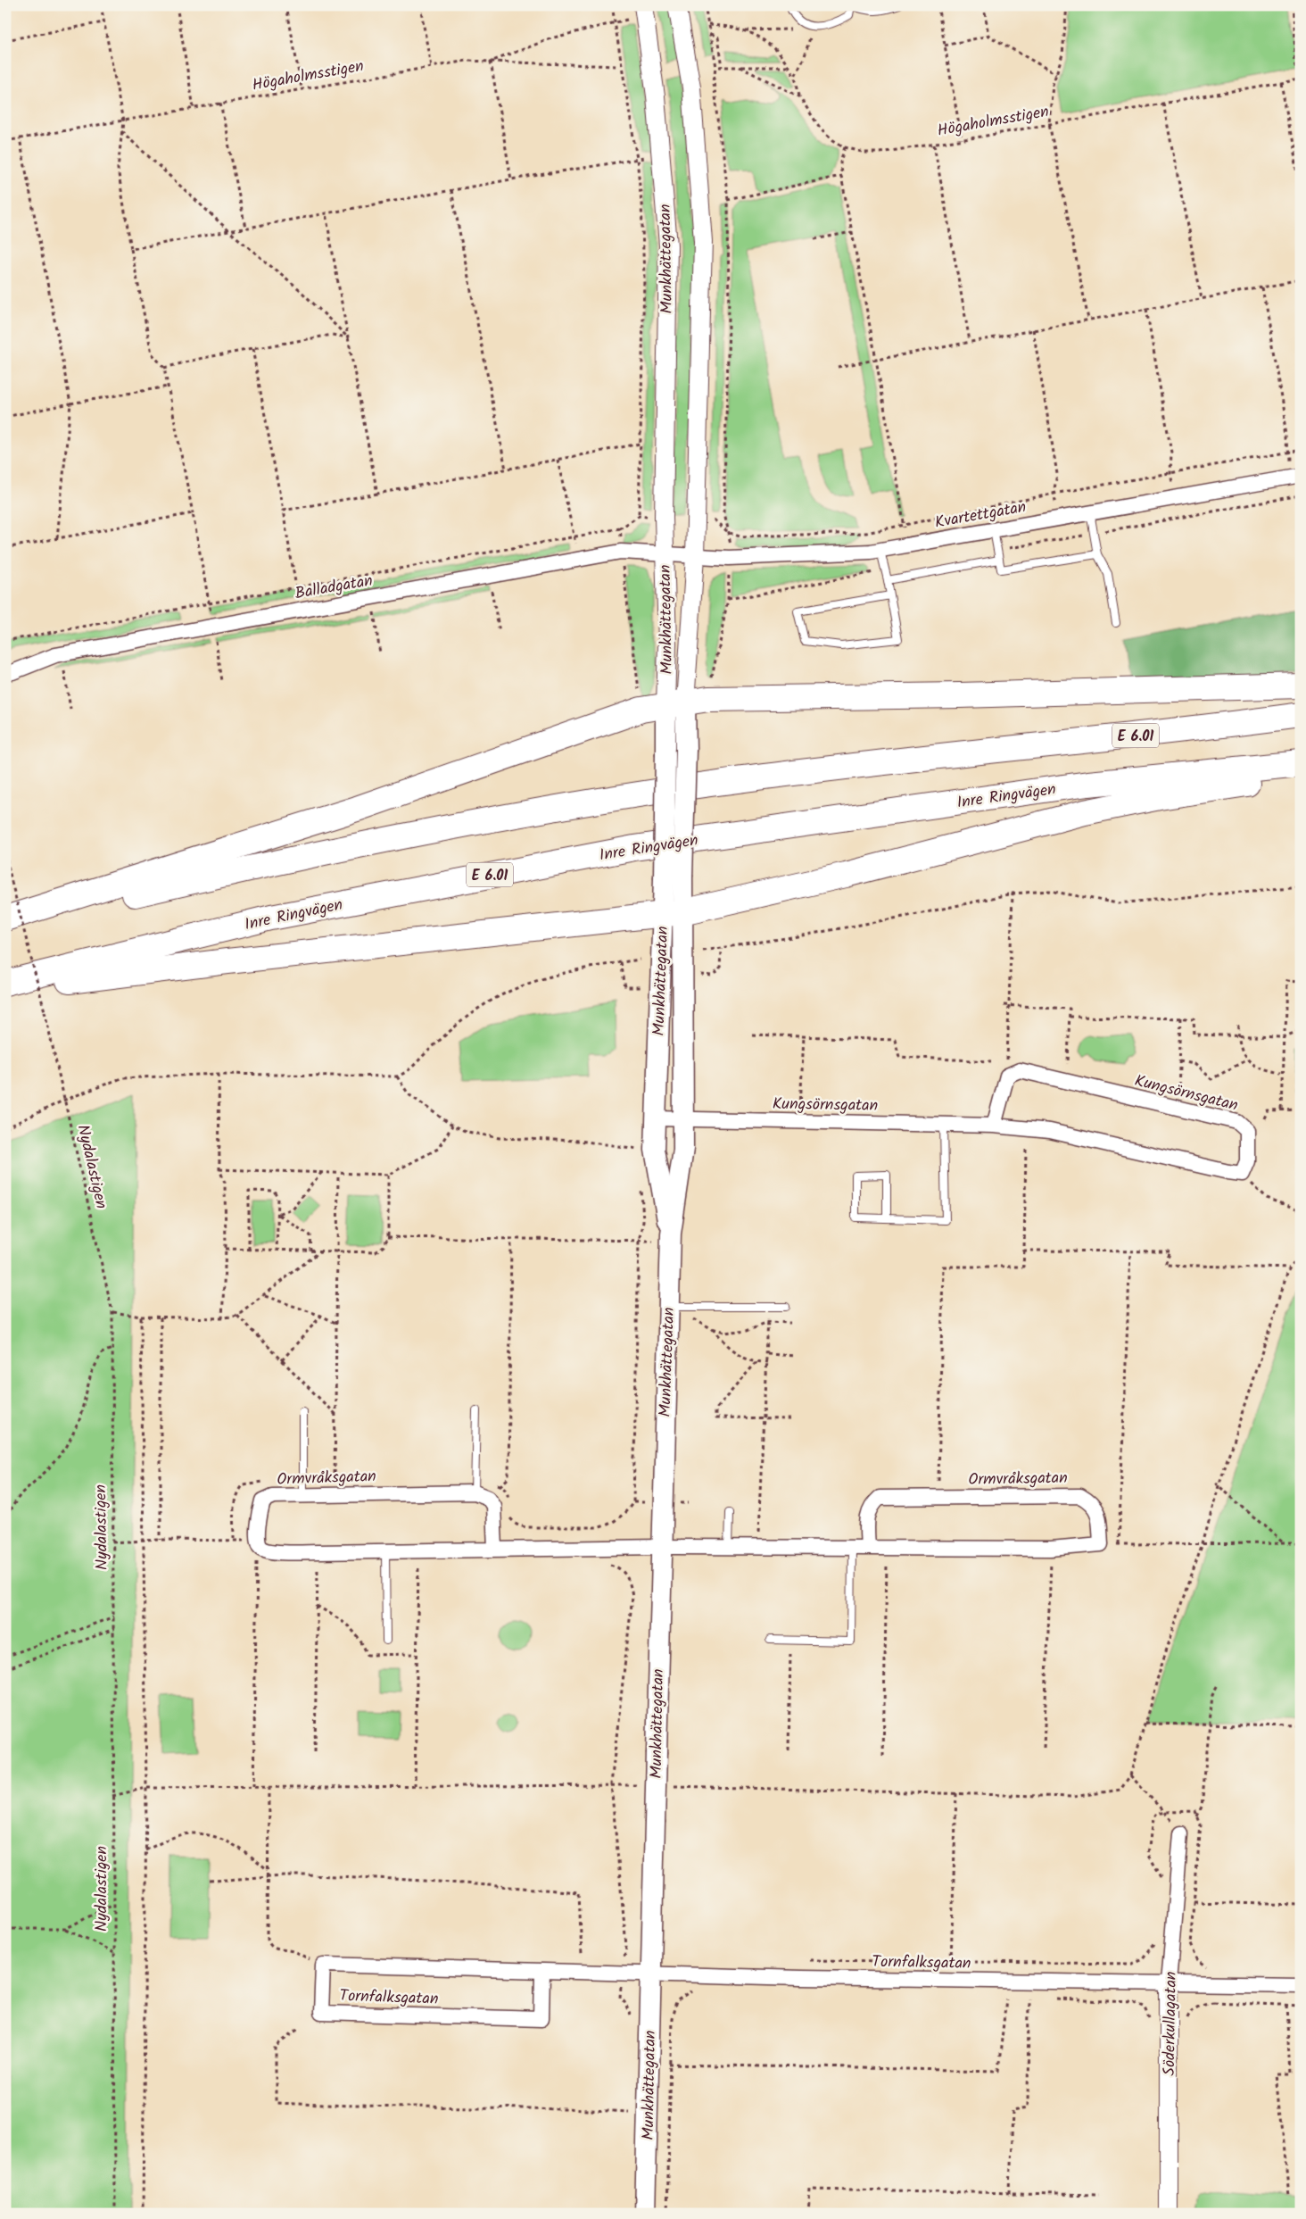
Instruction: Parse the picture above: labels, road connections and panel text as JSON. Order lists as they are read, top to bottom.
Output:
{
  "streets": {
    "highway": ["E 6.01", "Inre Ringvägen"],
    "main road": ["Munkhättegatan"],
    "street": [
      "Kvartettgatan",
      "Balladgatan",
      "Kungsörnsgatan",
      "Ormvråksgatan",
      "Tornfalksgatan",
      "Söderkullagatan"
    ],
    "path": ["Högaholmsstigen", "Nydalastigen"]
  },
  "crossings": [
    ["Munkhättegatan", "Kvartettgatan"],
    ["Munkhättegatan", "Balladgatan"],
    ["Munkhättegatan", "Kungsörnsgatan"],
    ["Munkhättegatan", "Tornfalksgatan"],
    ["Kvartettgatan", "Balladgatan"],
    ["Tornfalksgatan", "Söderkullagatan"]
  ]
}
